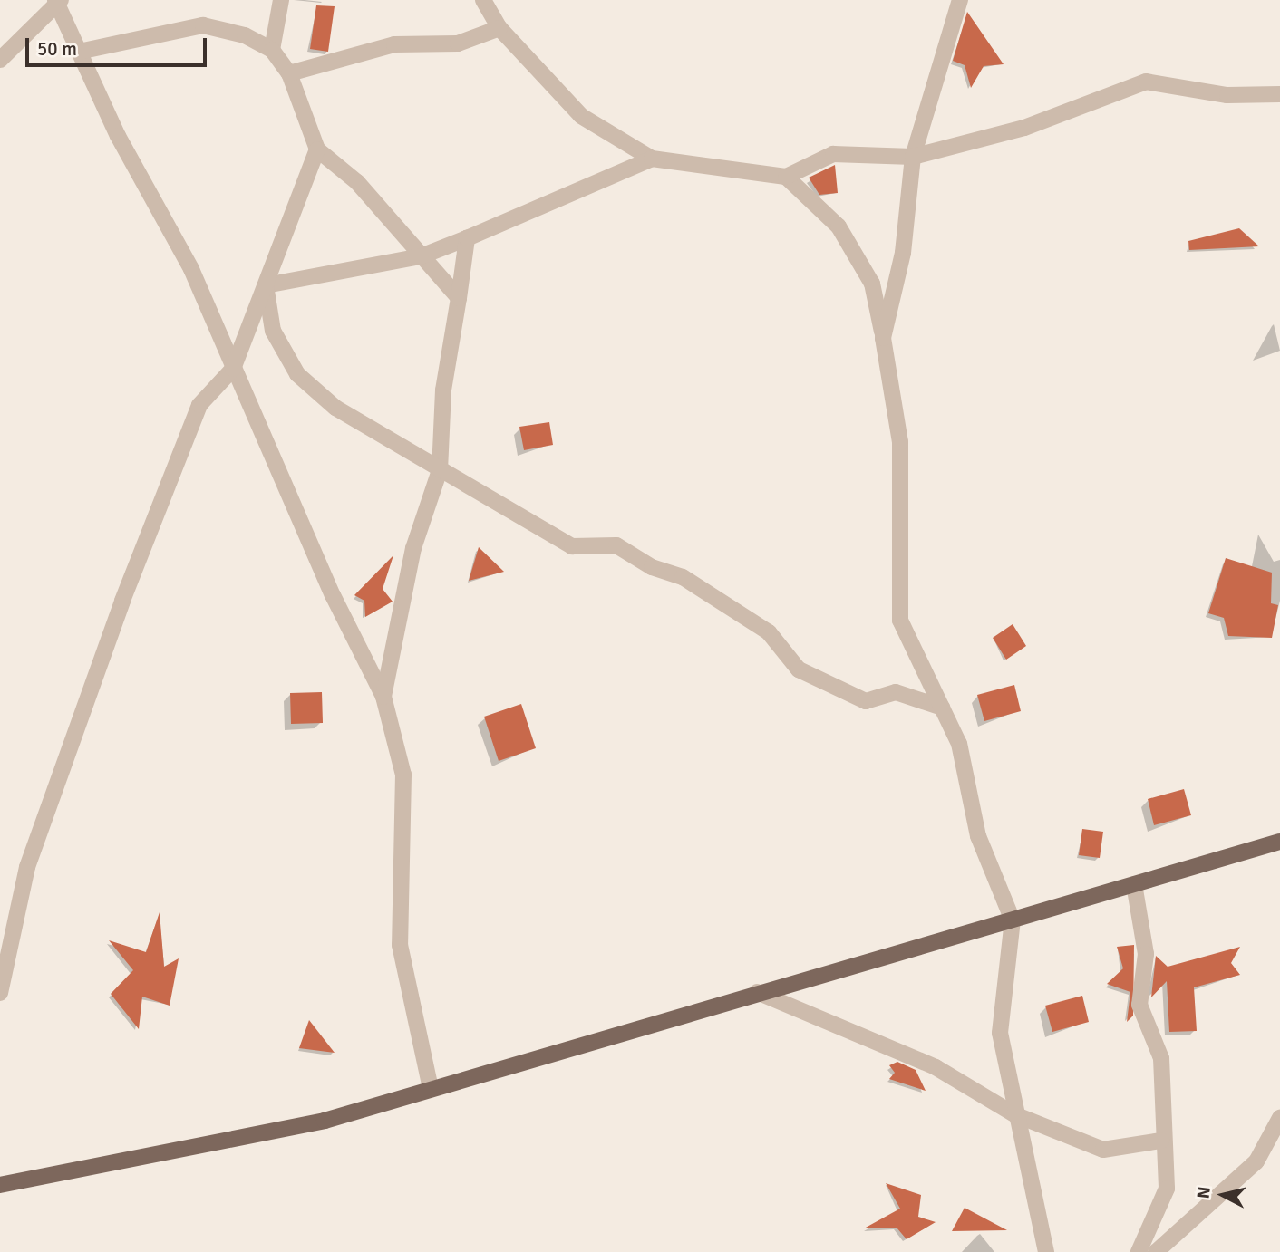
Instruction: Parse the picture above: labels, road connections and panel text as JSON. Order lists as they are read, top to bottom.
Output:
{
  "scale_bar": "50 m",
  "north": "left"
}
